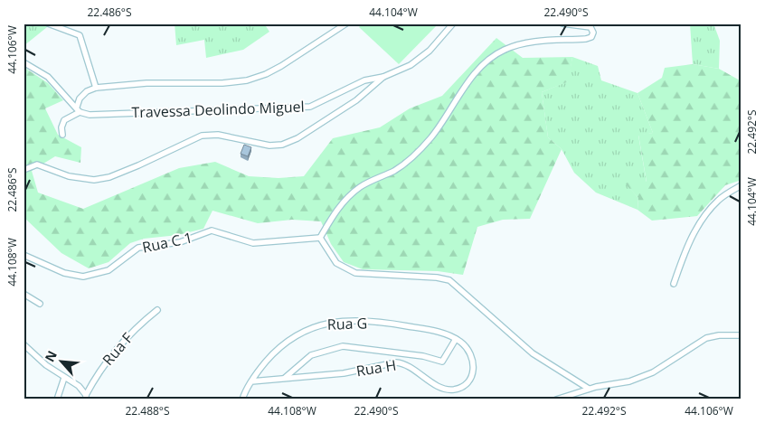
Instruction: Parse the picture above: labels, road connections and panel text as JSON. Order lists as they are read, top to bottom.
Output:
{
  "streets": {
    "street": [
      "Travessa Deolindo Miguel",
      "Rua C 1",
      "Rua G",
      "Rua F",
      "Rua H"
    ]
  },
  "crossings": [
    ["Rua G", "Rua H"]
  ],
  "north": "top left",
  "coordinates": [
    "22.486°S",
    "44.104°W",
    "22.490°S",
    "44.106°W",
    "22.492°S",
    "44.108°W",
    "22.488°S"
  ]
}
